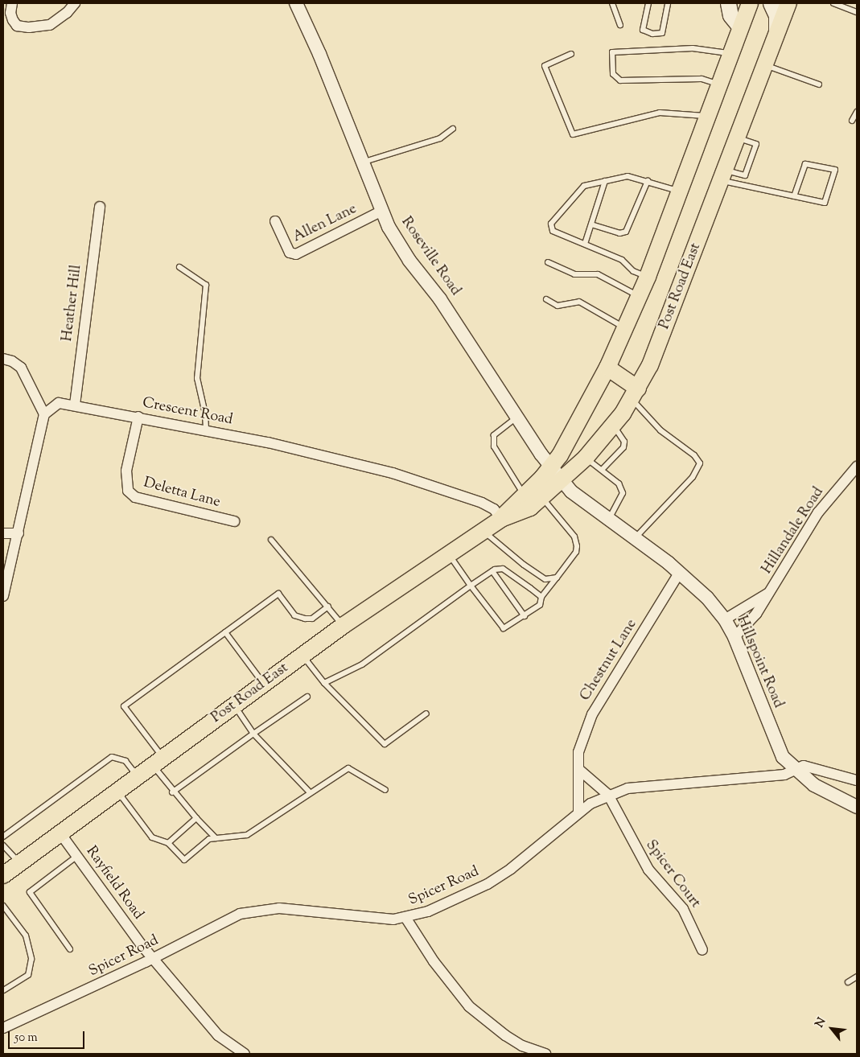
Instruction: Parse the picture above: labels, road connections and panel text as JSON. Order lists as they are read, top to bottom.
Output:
{
  "streets": {
    "main road": ["Post Road East"],
    "street": [
      "Allen Lane",
      "Roseville Road",
      "Heather Hill",
      "Crescent Road",
      "Deletta Lane",
      "Hillandale Road",
      "Chestnut Lane",
      "Hillspoint Road",
      "Spicer Court",
      "Rayfield Road",
      "Spicer Road"
    ]
  },
  "crossings": [
    ["Allen Lane", "Roseville Road"],
    ["Roseville Road", "Post Road East"],
    ["Roseville Road", "Hillspoint Road"],
    ["Post Road East", "Crescent Road"],
    ["Post Road East", "Hillspoint Road"],
    ["Post Road East", "Rayfield Road"],
    ["Heather Hill", "Crescent Road"],
    ["Crescent Road", "Deletta Lane"],
    ["Hillandale Road", "Hillspoint Road"],
    ["Chestnut Lane", "Hillspoint Road"],
    ["Chestnut Lane", "Spicer Road"],
    ["Hillspoint Road", "Spicer Road"],
    ["Spicer Court", "Spicer Road"],
    ["Rayfield Road", "Spicer Road"]
  ],
  "scale_bar": "50 m",
  "north": "top left"
}
